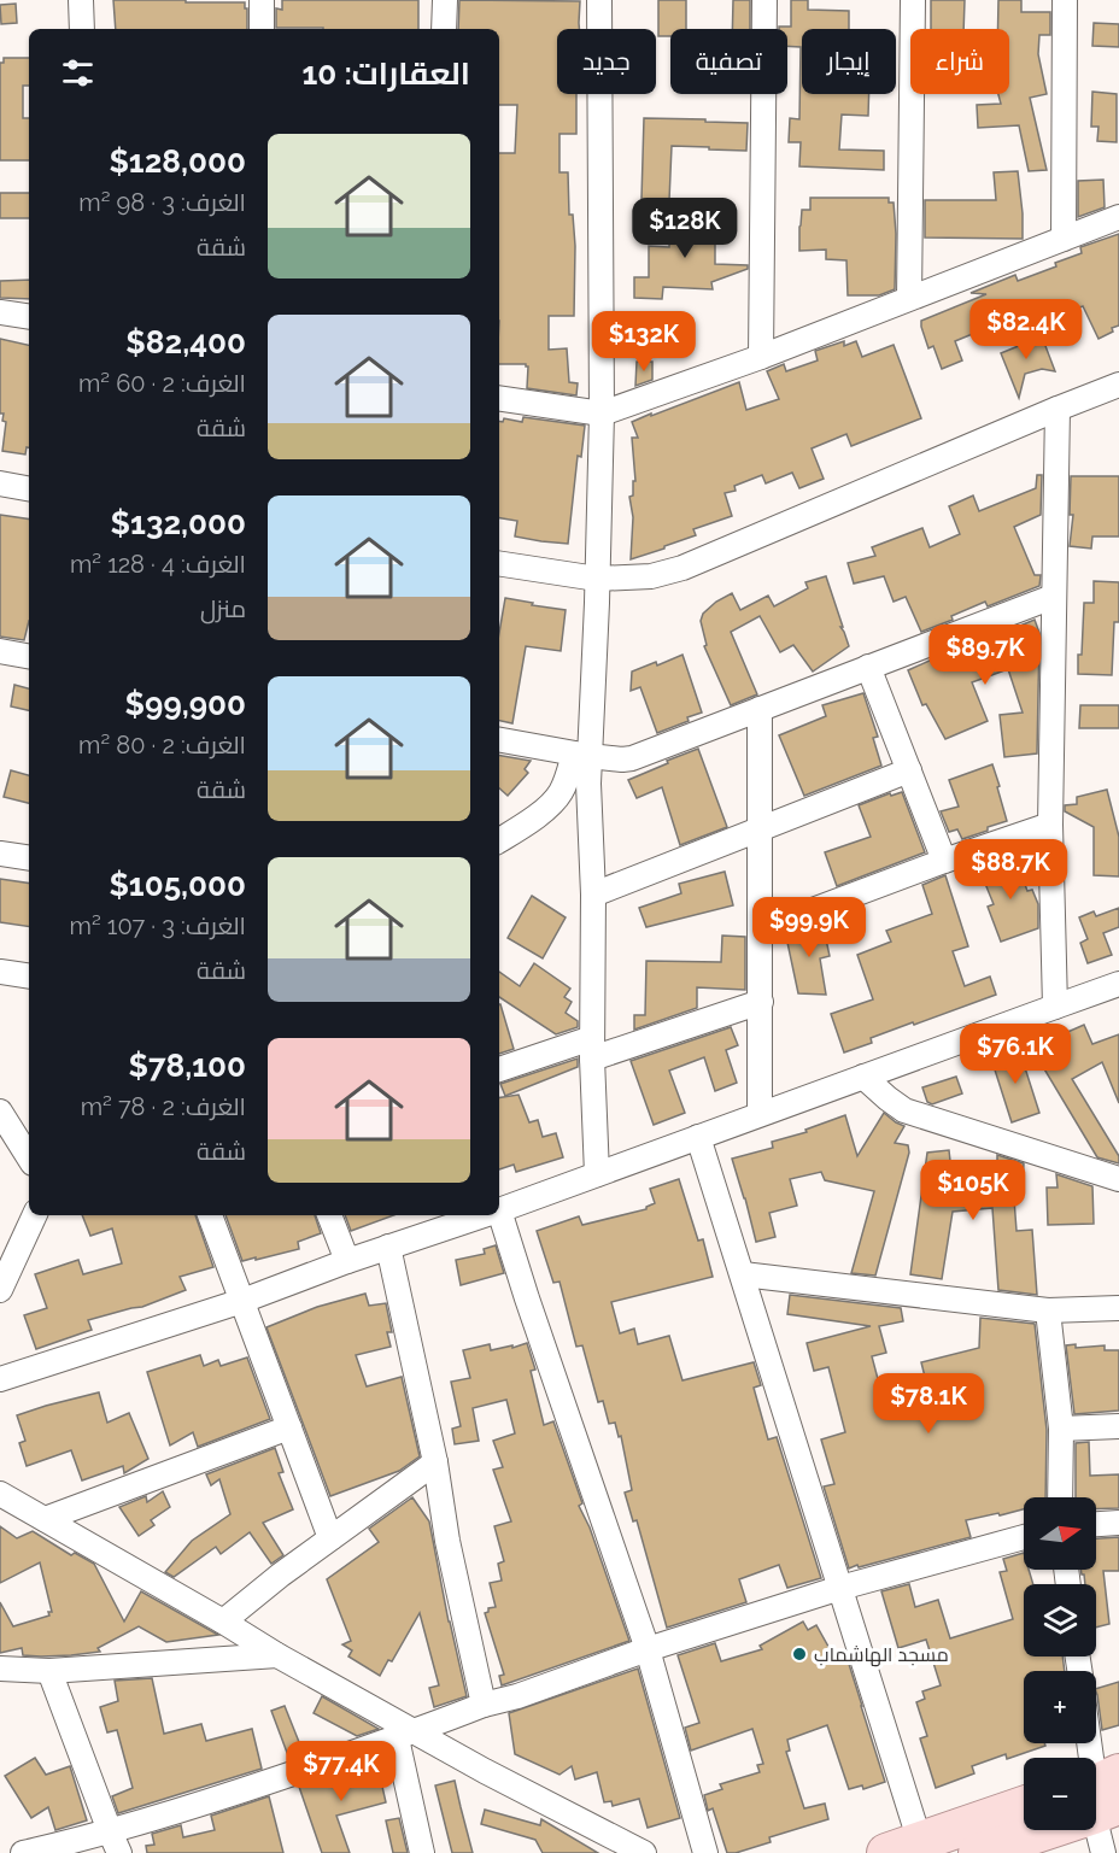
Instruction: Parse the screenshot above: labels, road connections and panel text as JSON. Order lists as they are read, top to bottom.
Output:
{
  "places": ["مسجد الهاشماب"],
  "north": "right",
  "page": {
    "chip": [
      "شراء",
      "إيجار",
      "تصفية",
      "جديد"
    ],
    "heading": "العقارات: 10",
    "list": [
      {
        "name": "$128,000",
        "note": "الغرف: 3 · 98 m² · شقة"
      },
      {
        "name": "$82,400",
        "note": "الغرف: 2 · 60 m² · شقة"
      },
      {
        "name": "$132,000",
        "note": "الغرف: 4 · 128 m² · منزل"
      },
      {
        "name": "$99,900",
        "note": "الغرف: 2 · 80 m² · شقة"
      },
      {
        "name": "$105,000",
        "note": "الغرف: 3 · 107 m² · شقة"
      },
      {
        "name": "$78,100",
        "note": "الغرف: 2 · 78 m² · شقة"
      }
    ],
    "price": [
      "$128K",
      "$82.4K",
      "$132K",
      "$89.7K",
      "$88.7K",
      "$99.9K",
      "$76.1K",
      "$105K",
      "$78.1K",
      "$77.4K"
    ],
    "map_buttons": ["+", "−"]
  }
}
